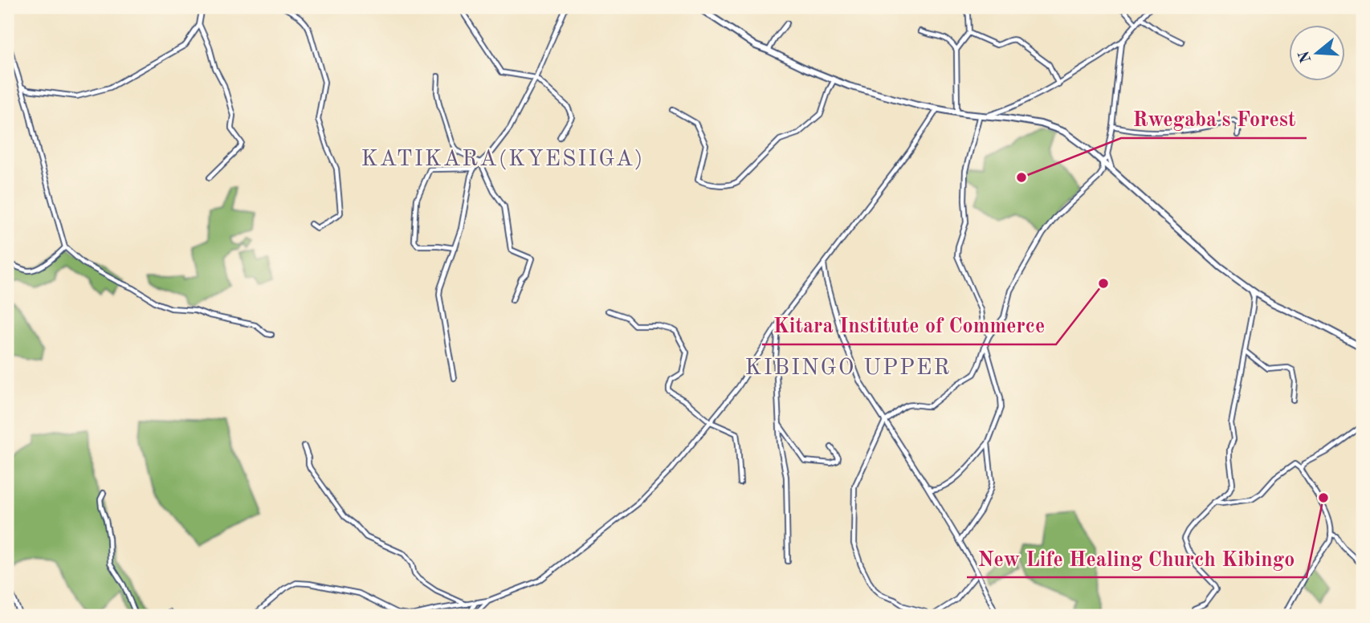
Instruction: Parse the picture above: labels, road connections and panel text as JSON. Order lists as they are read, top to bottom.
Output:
{
  "districts": ["KATIKARA(KYESIIGA)", "KIBINGO UPPER"],
  "places": ["Rwegaba's Forest", "Kitara Institute of Commerce", "New Life Healing Church Kibingo"],
  "north": "left"
}
